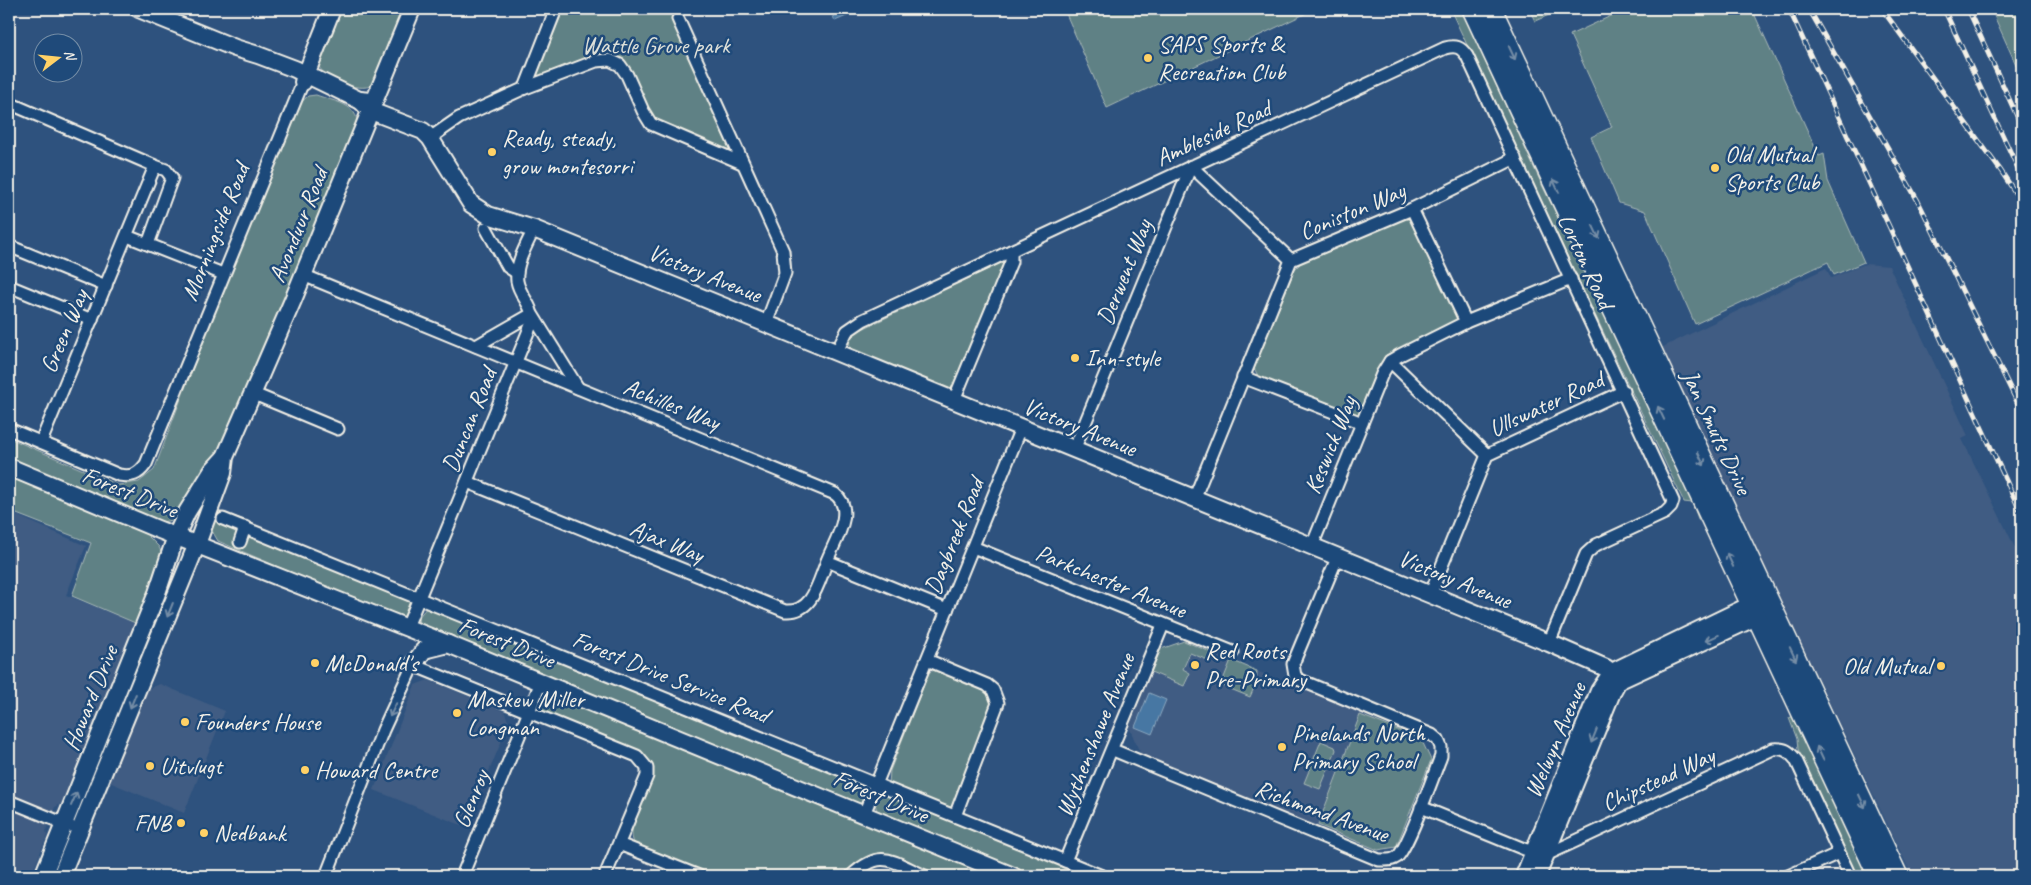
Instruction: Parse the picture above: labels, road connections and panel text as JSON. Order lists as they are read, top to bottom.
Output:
{
  "streets": {
    "main road": ["Jan Smuts Drive"],
    "street": [
      "Ambleside Road",
      "Coniston Way",
      "Avonduur Road",
      "Morningside Road",
      "Lorton Road",
      "Derwent Way",
      "Victory Avenue",
      "Green Way",
      "Achilles Way",
      "Ullswater Road",
      "Duncan Road",
      "Keswick Way",
      "Forest Drive",
      "Dagbreek Road",
      "Ajax Way",
      "Parkchester Avenue",
      "Forest Drive Service Road",
      "Howard Drive",
      "Wythenshawe Avenue",
      "Welwyn Avenue",
      "Chipstead Way",
      "Glenroy",
      "Richmond Avenue"
    ]
  },
  "crossings": [
    ["Ambleside Road", "Lorton Road"],
    ["Ambleside Road", "Derwent Way"],
    ["Ambleside Road", "Victory Avenue"],
    ["Coniston Way", "Lorton Road"],
    ["Coniston Way", "Victory Avenue"],
    ["Avonduur Road", "Victory Avenue"],
    ["Avonduur Road", "Achilles Way"],
    ["Avonduur Road", "Forest Drive"],
    ["Avonduur Road", "Howard Drive"],
    ["Morningside Road", "Victory Avenue"],
    ["Morningside Road", "Green Way"],
    ["Lorton Road", "Victory Avenue"],
    ["Lorton Road", "Ullswater Road"],
    ["Derwent Way", "Victory Avenue"],
    ["Victory Avenue", "Ullswater Road"],
    ["Victory Avenue", "Keswick Way"],
    ["Victory Avenue", "Dagbreek Road"],
    ["Victory Avenue", "Welwyn Avenue"],
    ["Achilles Way", "Duncan Road"],
    ["Achilles Way", "Ajax Way"],
    ["Duncan Road", "Forest Drive"],
    ["Duncan Road", "Ajax Way"],
    ["Duncan Road", "Forest Drive Service Road"],
    ["Jan Smuts Drive", "Welwyn Avenue"],
    ["Forest Drive", "Dagbreek Road"],
    ["Forest Drive", "Howard Drive"],
    ["Forest Drive", "Glenroy"],
    ["Dagbreek Road", "Parkchester Avenue"],
    ["Dagbreek Road", "Forest Drive Service Road"],
    ["Parkchester Avenue", "Wythenshawe Avenue"],
    ["Forest Drive Service Road", "Wythenshawe Avenue"],
    ["Wythenshawe Avenue", "Richmond Avenue"],
    ["Welwyn Avenue", "Chipstead Way"],
    ["Welwyn Avenue", "Richmond Avenue"],
    ["Chipstead Way", "Richmond Avenue"]
  ],
  "parks": ["Wattle Grove park"],
  "places": [
    "SAPS Sports & Recreation Club",
    "Ready, steady, grow montesorri",
    "Old Mutual Sports Club",
    "Inn-style",
    "McDonald's",
    "Red Roots Pre-Primary",
    "Old Mutual",
    "Maskew Miller Longman",
    "Founders House",
    "Pinelands North Primary School",
    "Uitvlugt",
    "Howard Centre",
    "FNB",
    "Nedbank"
  ],
  "north": "right"
}
